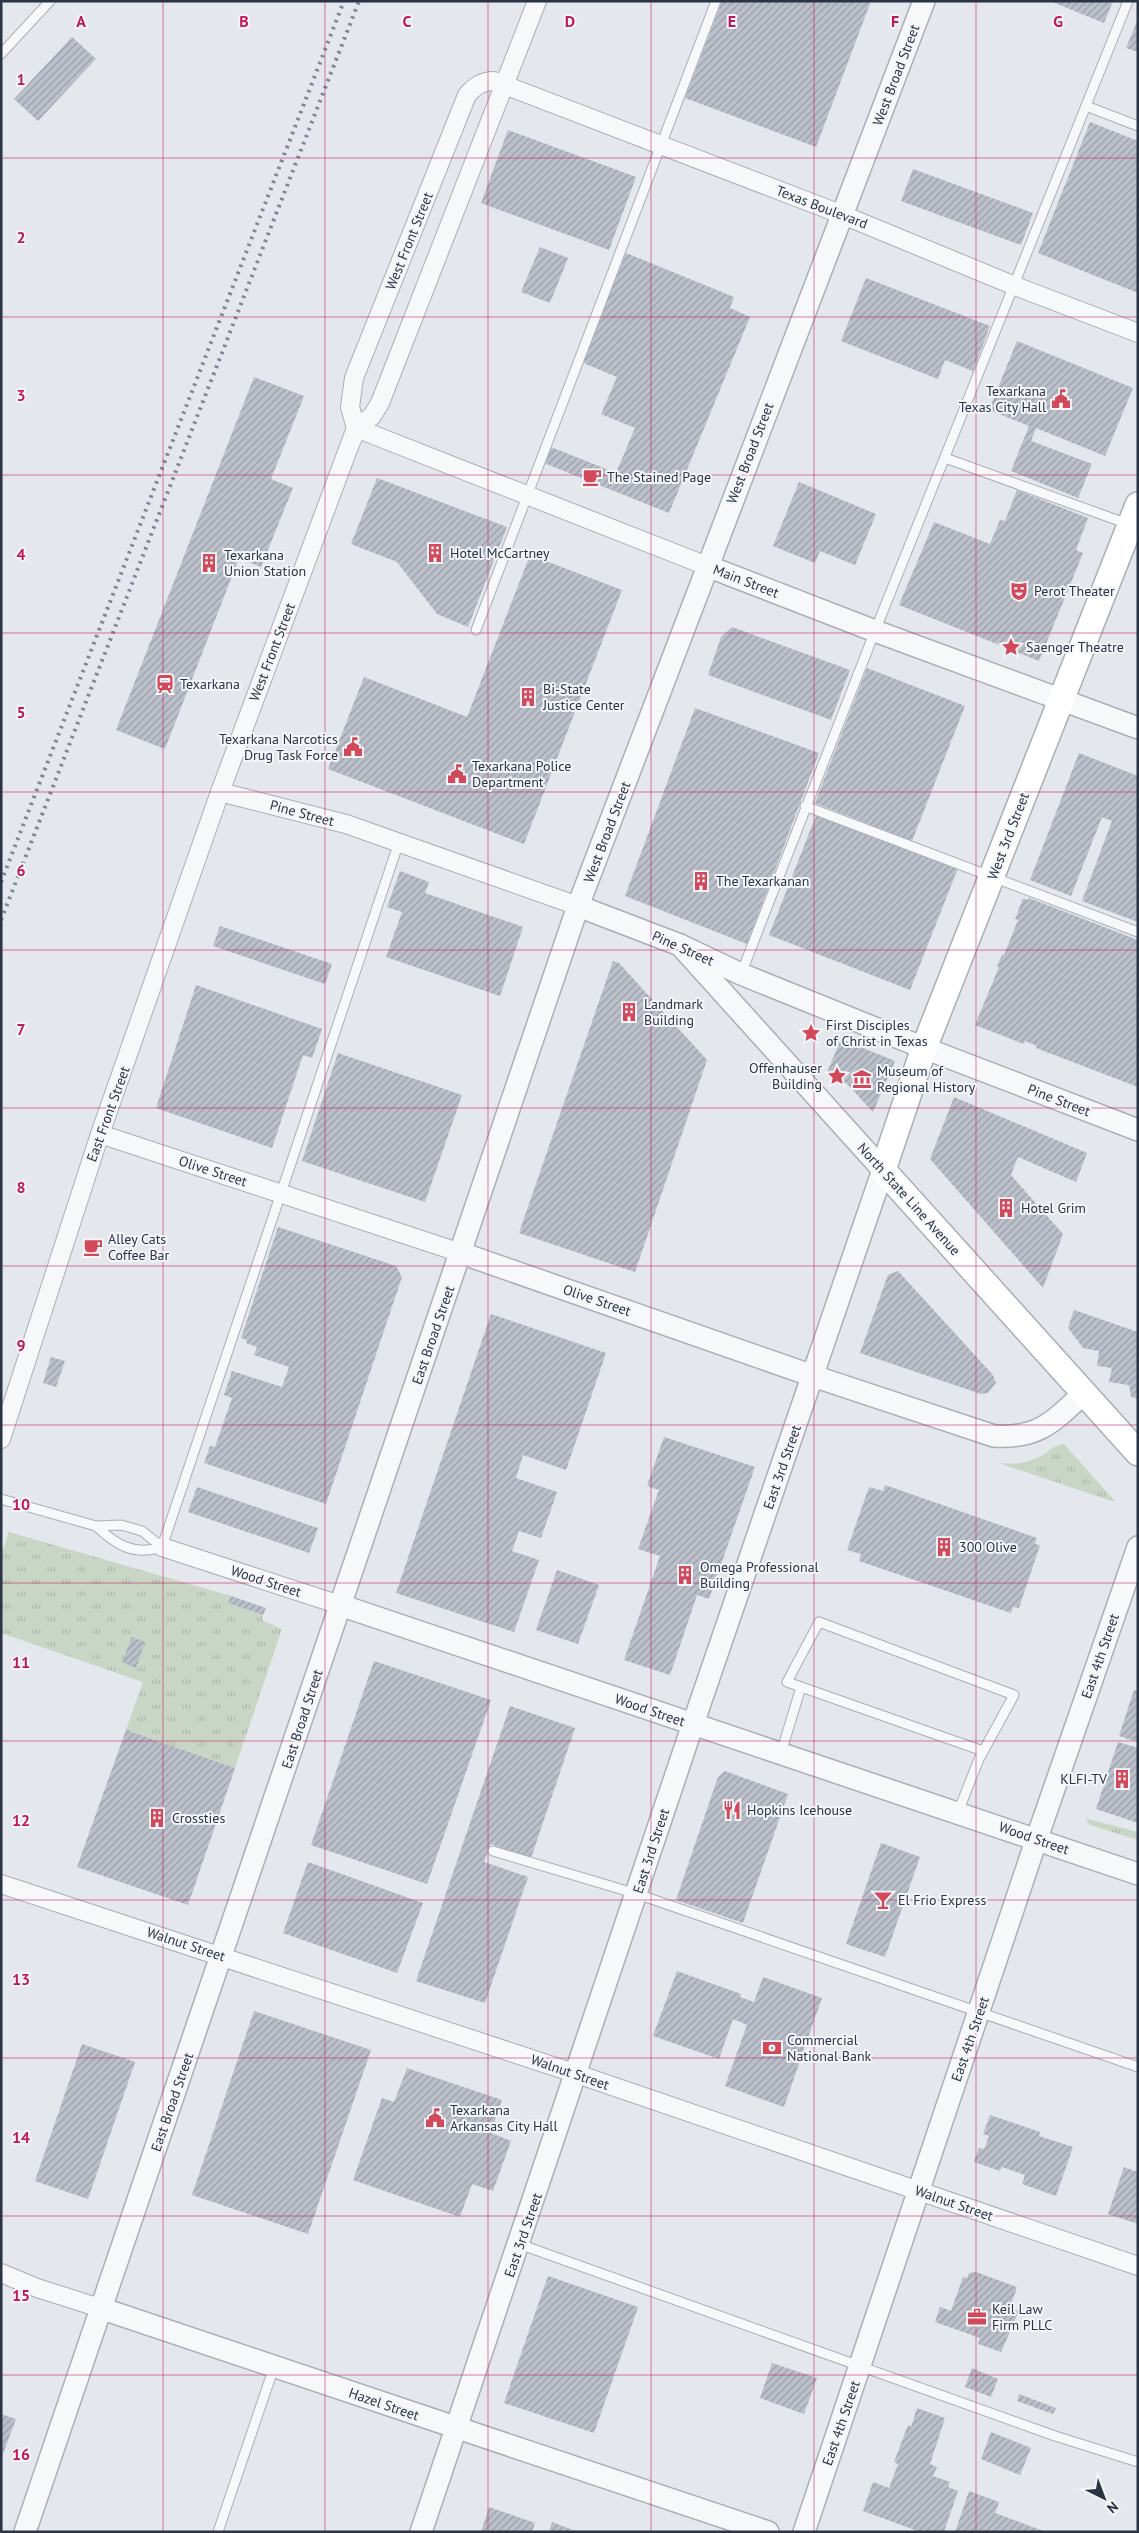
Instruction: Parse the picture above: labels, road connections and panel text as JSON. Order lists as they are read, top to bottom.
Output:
{
  "streets": {
    "main road": ["West 3rd Street", "North State Line Avenue"],
    "street": [
      "West Broad Street",
      "Texas Boulevard",
      "West Front Street",
      "Main Street",
      "Pine Street",
      "East Front Street",
      "Olive Street",
      "East Broad Street",
      "East 3rd Street",
      "Wood Street",
      "East 4th Street",
      "Walnut Street",
      "Hazel Street"
    ]
  },
  "crossings": [
    ["West Broad Street", "Texas Boulevard"],
    ["West Broad Street", "Main Street"],
    ["West Broad Street", "Pine Street"],
    ["West Broad Street", "East Broad Street"],
    ["Texas Boulevard", "West Front Street"],
    ["West Front Street", "Main Street"],
    ["West Front Street", "Pine Street"],
    ["West Front Street", "East Front Street"],
    ["Main Street", "West 3rd Street"],
    ["Pine Street", "West 3rd Street"],
    ["Pine Street", "East Front Street"],
    ["Pine Street", "North State Line Avenue"],
    ["Pine Street", "East Broad Street"],
    ["West 3rd Street", "North State Line Avenue"],
    ["West 3rd Street", "East 3rd Street"],
    ["East Front Street", "Olive Street"],
    ["Olive Street", "North State Line Avenue"],
    ["Olive Street", "East Broad Street"],
    ["Olive Street", "East 3rd Street"],
    ["North State Line Avenue", "East 3rd Street"],
    ["East Broad Street", "Wood Street"],
    ["East Broad Street", "Walnut Street"],
    ["East Broad Street", "Hazel Street"],
    ["East 3rd Street", "Wood Street"],
    ["East 3rd Street", "Walnut Street"],
    ["East 3rd Street", "Hazel Street"],
    ["Wood Street", "East 4th Street"],
    ["East 4th Street", "Walnut Street"]
  ],
  "places": {
    "public building": [
      "Texarkana Texas City Hall",
      "Texarkana Narcotics Drug Task Force",
      "Texarkana Police Department",
      "Texarkana Arkansas City Hall"
    ],
    "cafe": ["The Stained Page", "Alley Cats Coffee Bar"],
    "building": [
      "Hotel McCartney",
      "Texarkana Union Station",
      "Bi-State Justice Center",
      "The Texarkanan",
      "Landmark Building",
      "Hotel Grim",
      "300 Olive",
      "Omega Professional Building",
      "KLFI-TV",
      "Crossties"
    ],
    "theatre": ["Perot Theater"],
    "place": ["Saenger Theatre", "First Disciples of Christ in Texas", "Offenhauser Building"],
    "station": ["Texarkana"],
    "museum": ["Museum of Regional History"],
    "restaurant": ["Hopkins Icehouse"],
    "bar": ["El Frio Express"],
    "bank": ["Commercial National Bank"],
    "office": ["Keil Law Firm PLLC"]
  },
  "north": "bottom right",
  "grid": {
    "columns": [
      "A",
      "B",
      "C",
      "D",
      "E",
      "F",
      "G"
    ],
    "rows": [
      "1",
      "2",
      "3",
      "4",
      "5",
      "6",
      "7",
      "8",
      "9",
      "10",
      "11",
      "12",
      "13",
      "14",
      "15",
      "16"
    ]
  }
}
